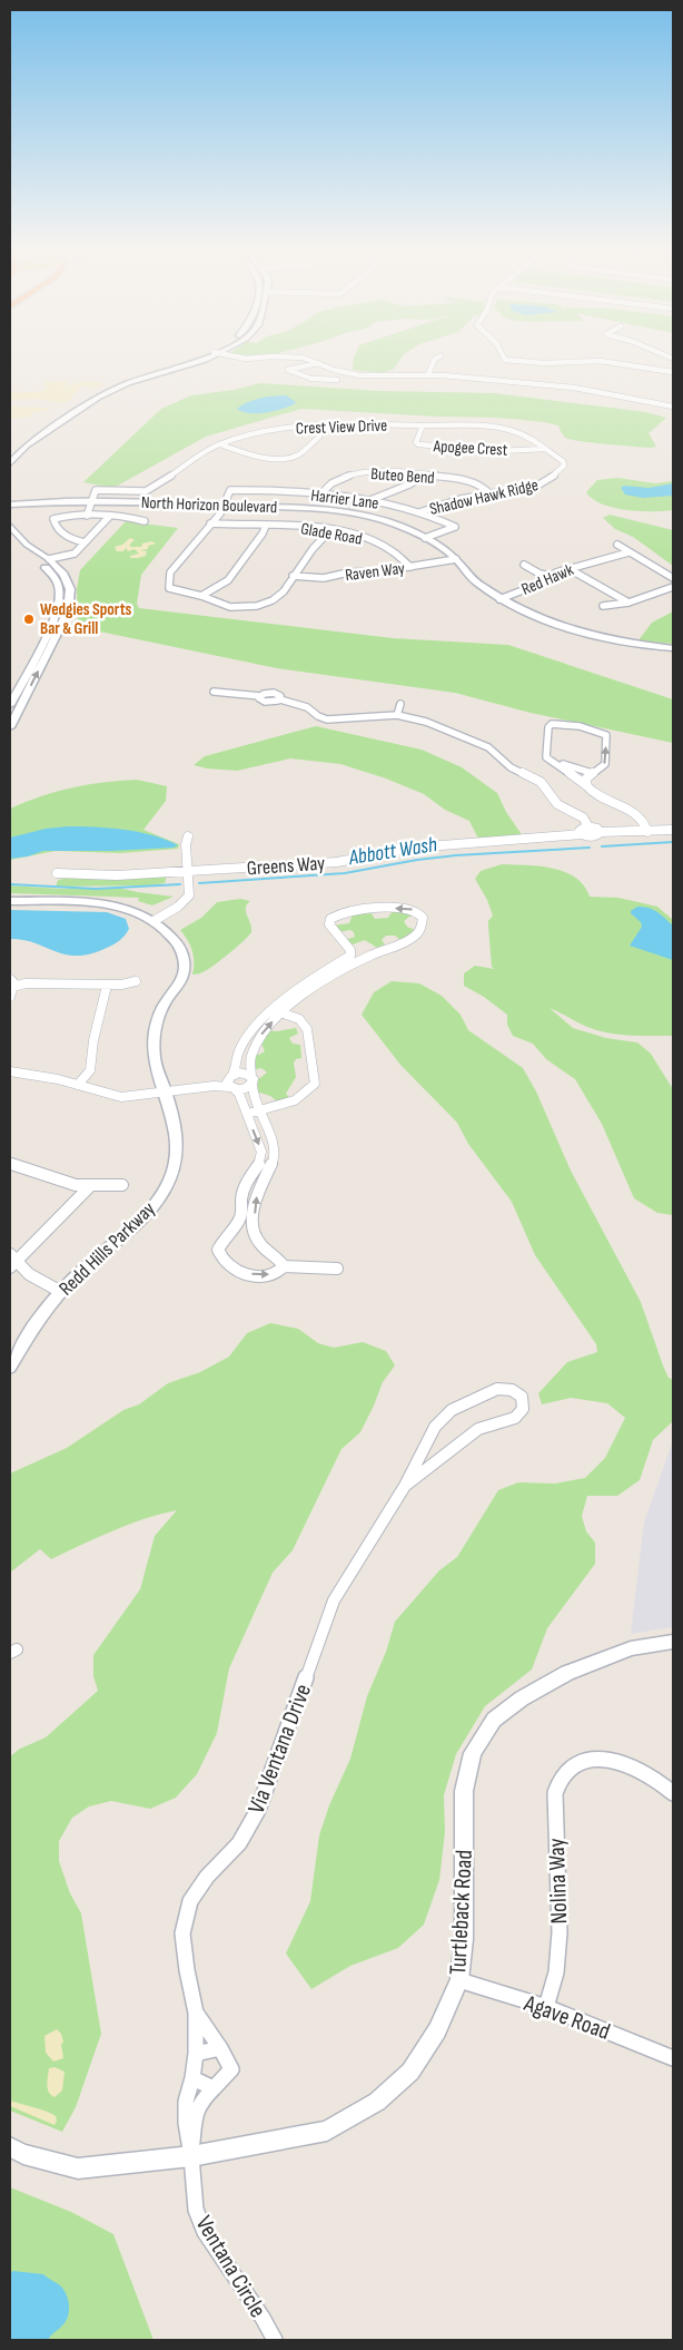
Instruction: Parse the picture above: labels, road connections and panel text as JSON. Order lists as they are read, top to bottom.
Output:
{
  "streets": {
    "main road": ["North Horizon Boulevard", "Redd Hills Parkway", "Turtleback Road"],
    "street": [
      "Crest View Drive",
      "Apogee Crest",
      "Buteo Bend",
      "Shadow Hawk Ridge",
      "Harrier Lane",
      "Glade Road",
      "Raven Way",
      "Red Hawk",
      "Greens Way",
      "Via Ventana Drive",
      "Nolina Way",
      "Agave Road",
      "Ventana Circle"
    ]
  },
  "crossings": [
    ["Crest View Drive", "Apogee Crest"],
    ["Crest View Drive", "Shadow Hawk Ridge"],
    ["Crest View Drive", "North Horizon Boulevard"],
    ["Buteo Bend", "Shadow Hawk Ridge"],
    ["Buteo Bend", "Harrier Lane"],
    ["Shadow Hawk Ridge", "Harrier Lane"],
    ["Harrier Lane", "North Horizon Boulevard"],
    ["North Horizon Boulevard", "Raven Way"],
    ["North Horizon Boulevard", "Red Hawk"],
    ["Glade Road", "Raven Way"],
    ["Nolina Way", "Agave Road"],
    ["Turtleback Road", "Agave Road"],
    ["Turtleback Road", "Ventana Circle"]
  ],
  "water": ["Abbott Wash"],
  "places": ["Wedgies Sports Bar & Grill"]
}
